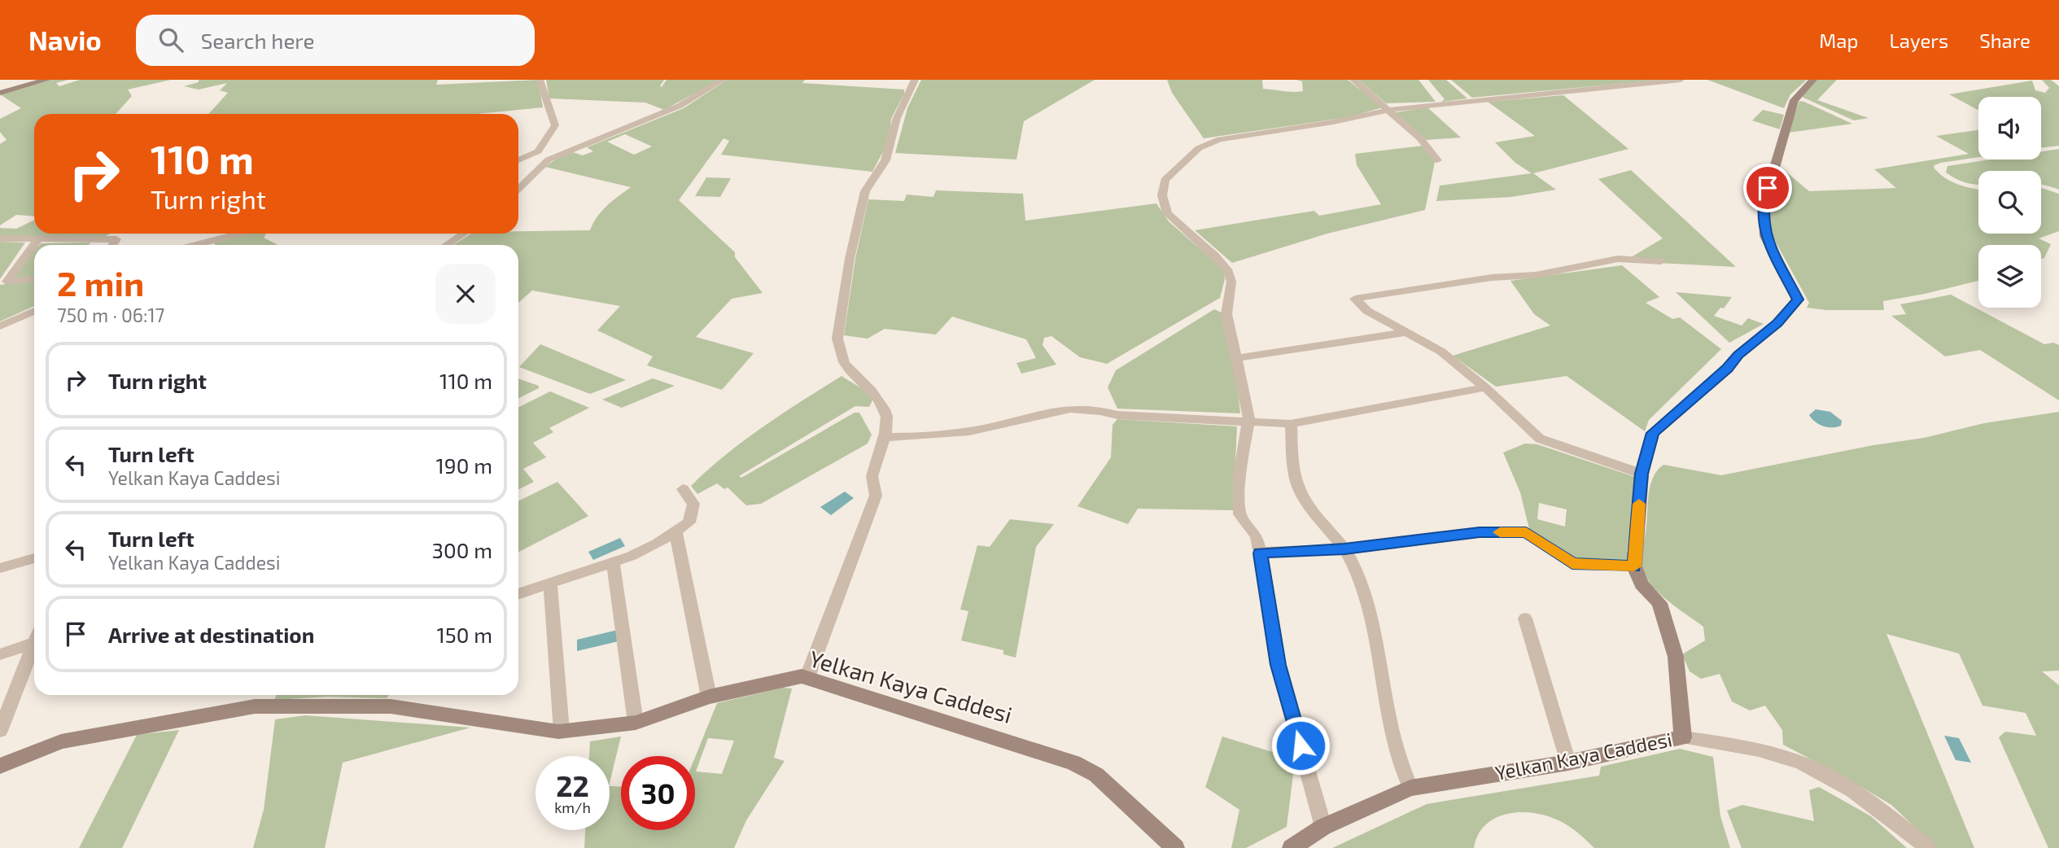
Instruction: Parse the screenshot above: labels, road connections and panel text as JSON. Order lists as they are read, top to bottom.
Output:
{
  "streets": {
    "street": ["Yelkan Kaya Caddesi"]
  },
  "page": {
    "header": "Navio",
    "search": "Search here",
    "nav": ["Map", "Layers", "Share"],
    "turn": ["110 m", "Turn right"],
    "heading": ["2 min", "750 m · 06:17"],
    "list": [
      {
        "name": "Turn right",
        "value": "110 m"
      },
      {
        "name": "Turn left",
        "note": "Yelkan Kaya Caddesi",
        "value": "190 m"
      },
      {
        "name": "Turn left",
        "note": "Yelkan Kaya Caddesi",
        "value": "300 m"
      },
      {
        "name": "Arrive at destination",
        "value": "150 m"
      }
    ],
    "speed": "22 km/h",
    "limit": "30"
  }
}
